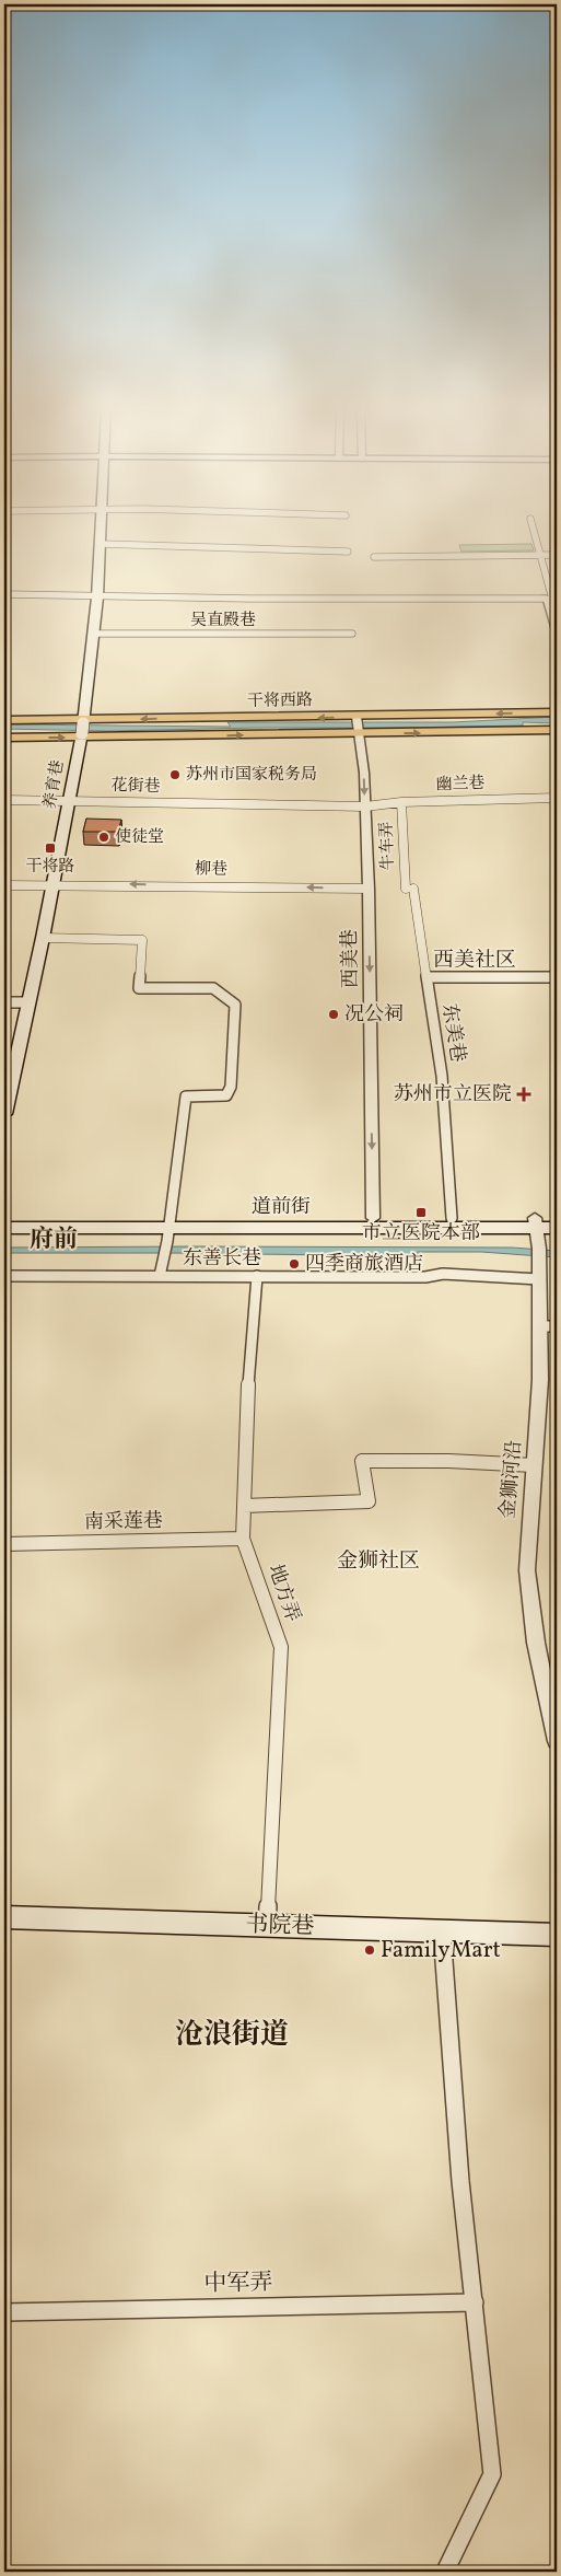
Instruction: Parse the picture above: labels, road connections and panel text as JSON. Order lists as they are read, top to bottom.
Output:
{
  "streets": {
    "main road": [
      "干将西路",
      "养育巷",
      "道前街",
      "书院巷"
    ],
    "street": [
      "吴直殿巷",
      "幽兰巷",
      "花街巷",
      "牛车弄",
      "柳巷",
      "西美巷",
      "东美巷",
      "东善长巷",
      "金狮河沿",
      "南采莲巷",
      "地方弄",
      "中军弄"
    ]
  },
  "crossings": [
    ["吴直殿巷", "养育巷"],
    ["干将西路", "养育巷"],
    ["干将西路", "西美巷"],
    ["养育巷", "花街巷"],
    ["养育巷", "柳巷"],
    ["幽兰巷", "花街巷"],
    ["幽兰巷", "牛车弄"],
    ["幽兰巷", "西美巷"],
    ["花街巷", "西美巷"],
    ["牛车弄", "东美巷"],
    ["柳巷", "西美巷"],
    ["西美巷", "道前街"],
    ["东美巷", "道前街"],
    ["道前街", "金狮河沿"],
    ["东善长巷", "金狮河沿"],
    ["东善长巷", "地方弄"],
    ["南采莲巷", "地方弄"],
    ["地方弄", "书院巷"]
  ],
  "one_way": ["柳巷", "西美巷"],
  "districts": [
    "西美社区",
    "府前",
    "金狮社区",
    "沧浪街道"
  ],
  "places": {
    "other": [
      "苏州市国家税务局",
      "使徒堂",
      "况公祠",
      "四季商旅酒店",
      "FamilyMart"
    ],
    "transit": ["干将路", "市立医院本部"],
    "health": ["苏州市立医院"]
  }
}
